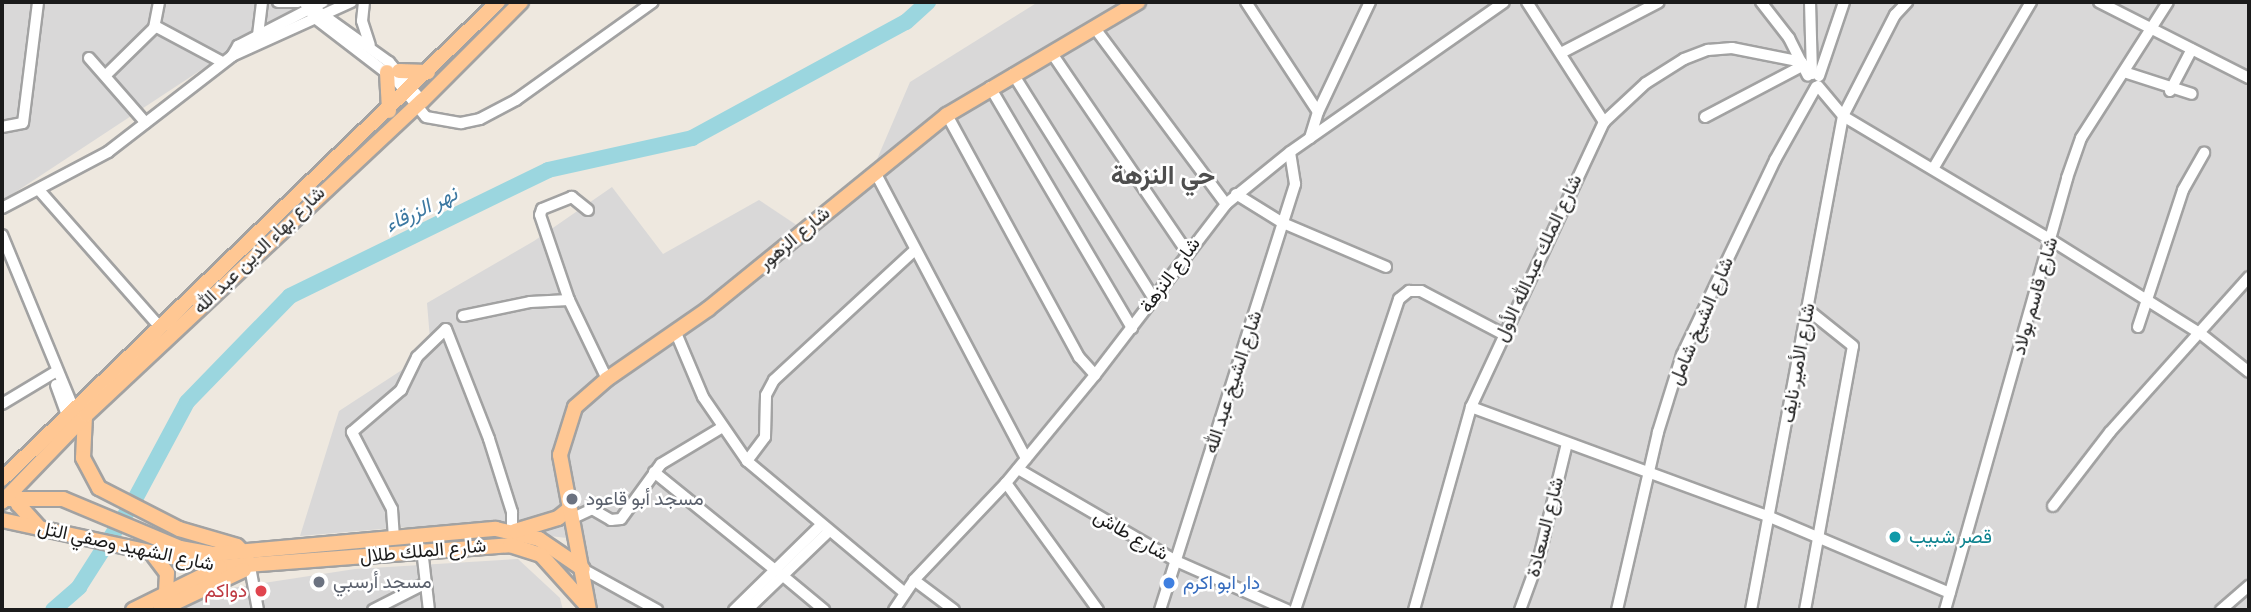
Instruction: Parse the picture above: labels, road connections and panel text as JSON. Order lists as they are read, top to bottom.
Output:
{
  "streets": {
    "main road": [
      "شارع الزهور",
      "شارع بهاء الدين عبد الله",
      "شارع الشهيد وصفي التل",
      "شارع الملك طلال"
    ],
    "street": [
      "شارع الملك عبدالله الأول",
      "شارع النزهة",
      "شارع قاسم بولاد",
      "شارع الشيخ شامل",
      "شارع الأمير نايف",
      "شارع الشيخ عبد الله",
      "شارع السعادة",
      "شارع طاش"
    ]
  },
  "crossings": [
    ["شارع الزهور", "شارع الملك طلال"],
    ["شارع بهاء الدين عبد الله", "شارع الشهيد وصفي التل"],
    ["شارع الملك عبدالله الأول", "شارع الشيخ شامل"],
    ["شارع النزهة", "شارع الشيخ عبد الله"],
    ["شارع النزهة", "شارع طاش"],
    ["شارع الشيخ عبد الله", "شارع طاش"],
    ["شارع الشهيد وصفي التل", "شارع الملك طلال"]
  ],
  "districts": ["حي النزهة"],
  "water": ["نهر الزرقاء"],
  "places": [
    "مسجد أبو قاعود",
    "قصر شبيب",
    "مسجد أرسبي",
    "دار ابو اكرم",
    "دواكم"
  ]
}
